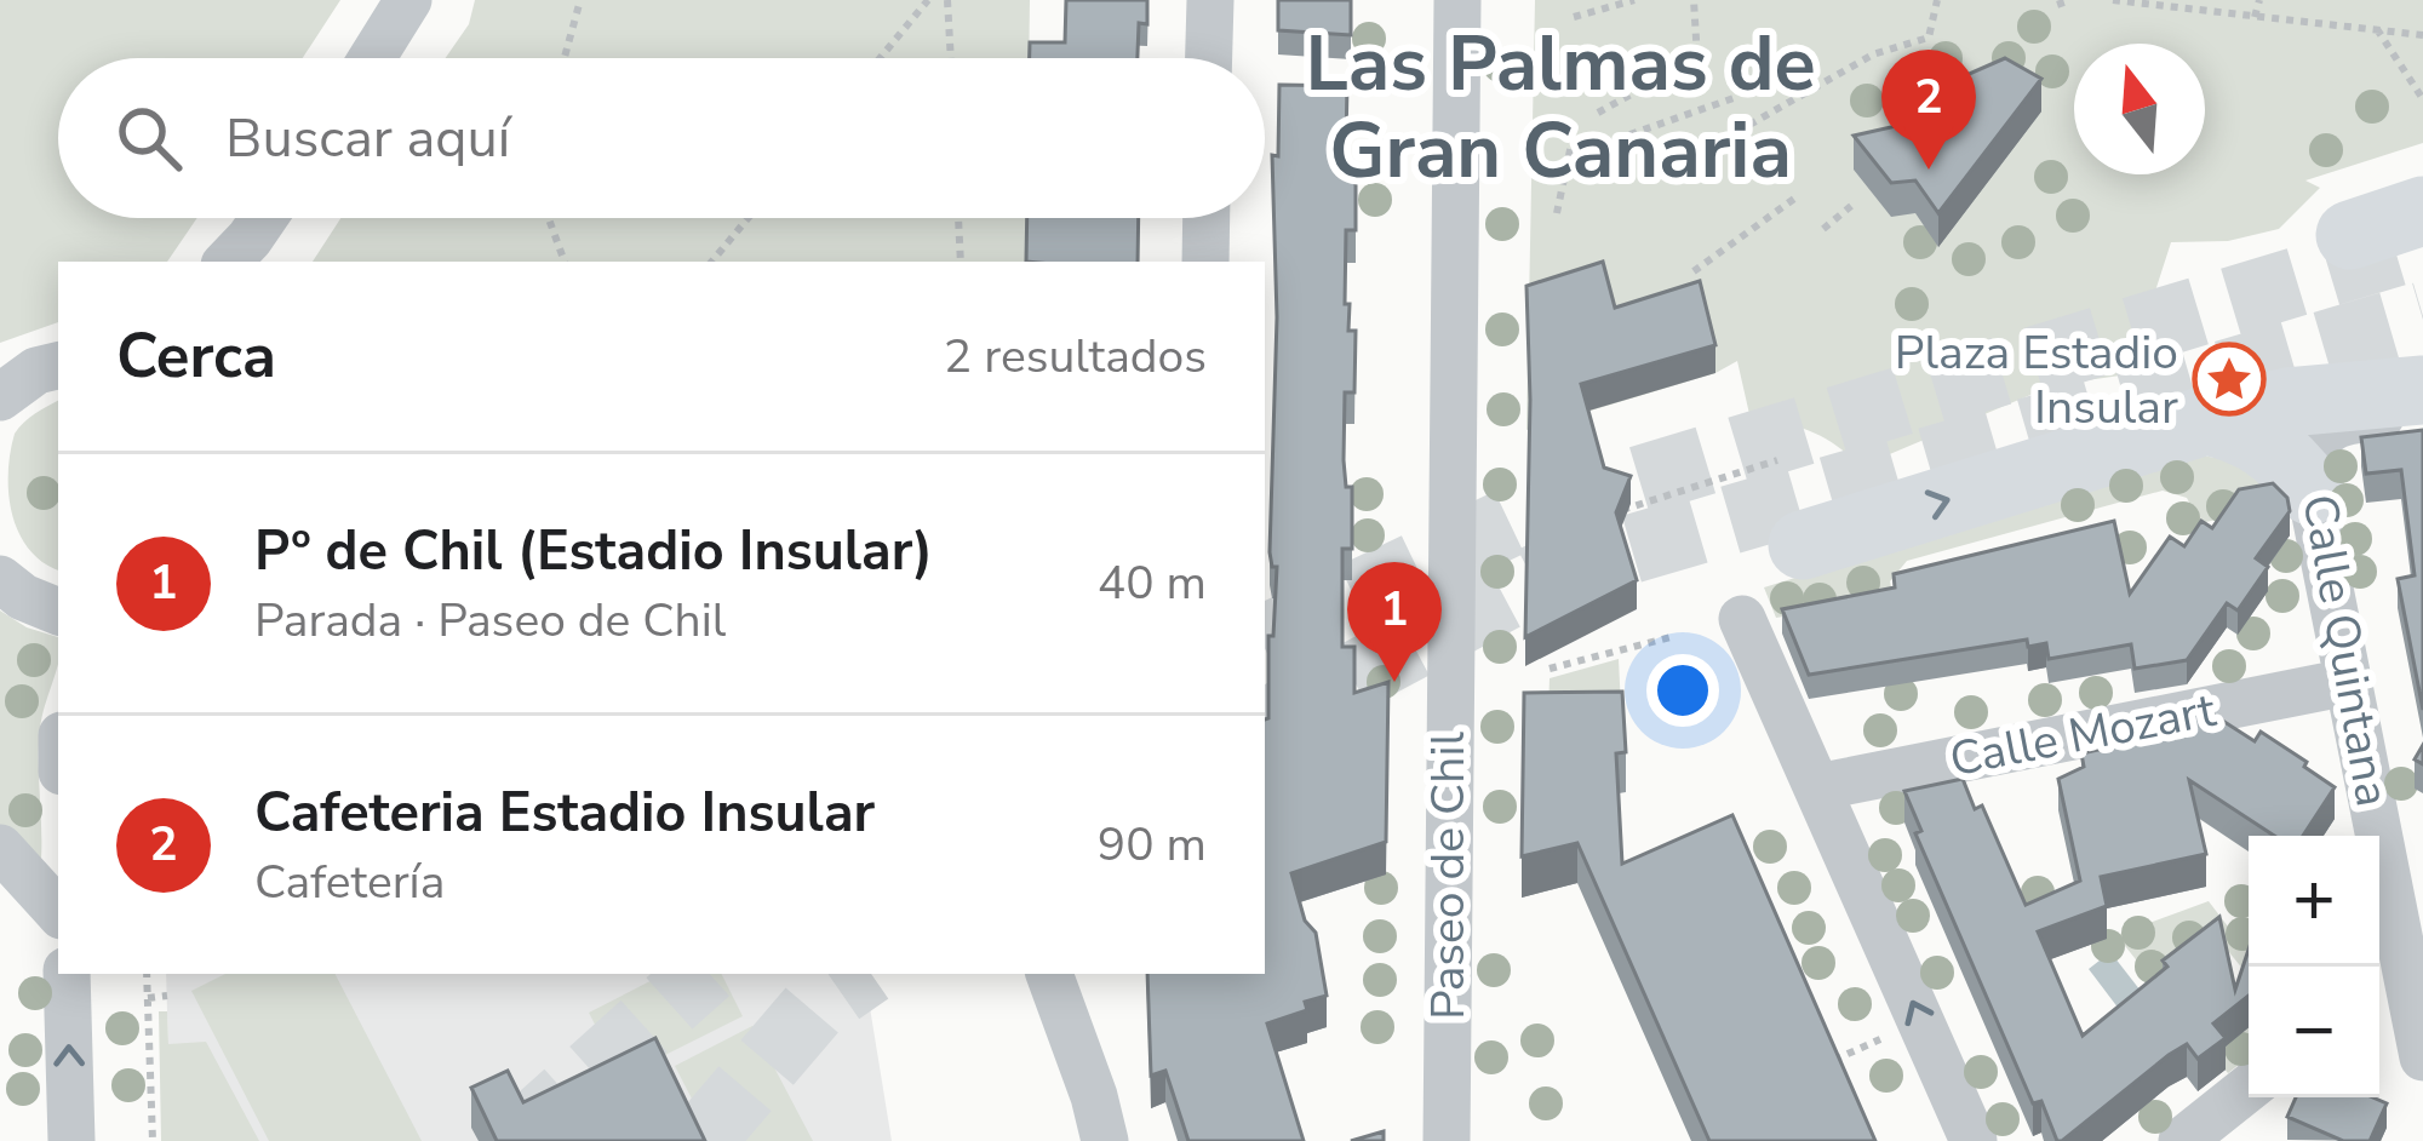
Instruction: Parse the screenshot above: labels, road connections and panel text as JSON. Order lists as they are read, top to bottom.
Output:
{
  "streets": {
    "street": ["Calle Quintana", "Calle Mozart", "Paseo de Chil"]
  },
  "crossings": [
    ["Calle Quintana", "Calle Mozart"]
  ],
  "districts": ["Las Palmas de Gran Canaria"],
  "places": {
    "place": ["Plaza Estadio Insular"]
  },
  "north": "top",
  "page": {
    "pins": ["2", "1"],
    "search": "Buscar aquí",
    "heading": ["Cerca", "2 resultados"],
    "list": [
      {
        "mark": "1",
        "name": "Pº de Chil (Estadio Insular)",
        "note": "Parada · Paseo de Chil",
        "value": "40 m"
      },
      {
        "mark": "2",
        "name": "Cafeteria Estadio Insular",
        "note": "Cafetería",
        "value": "90 m"
      }
    ],
    "map_buttons": ["+", "−"]
  }
}
